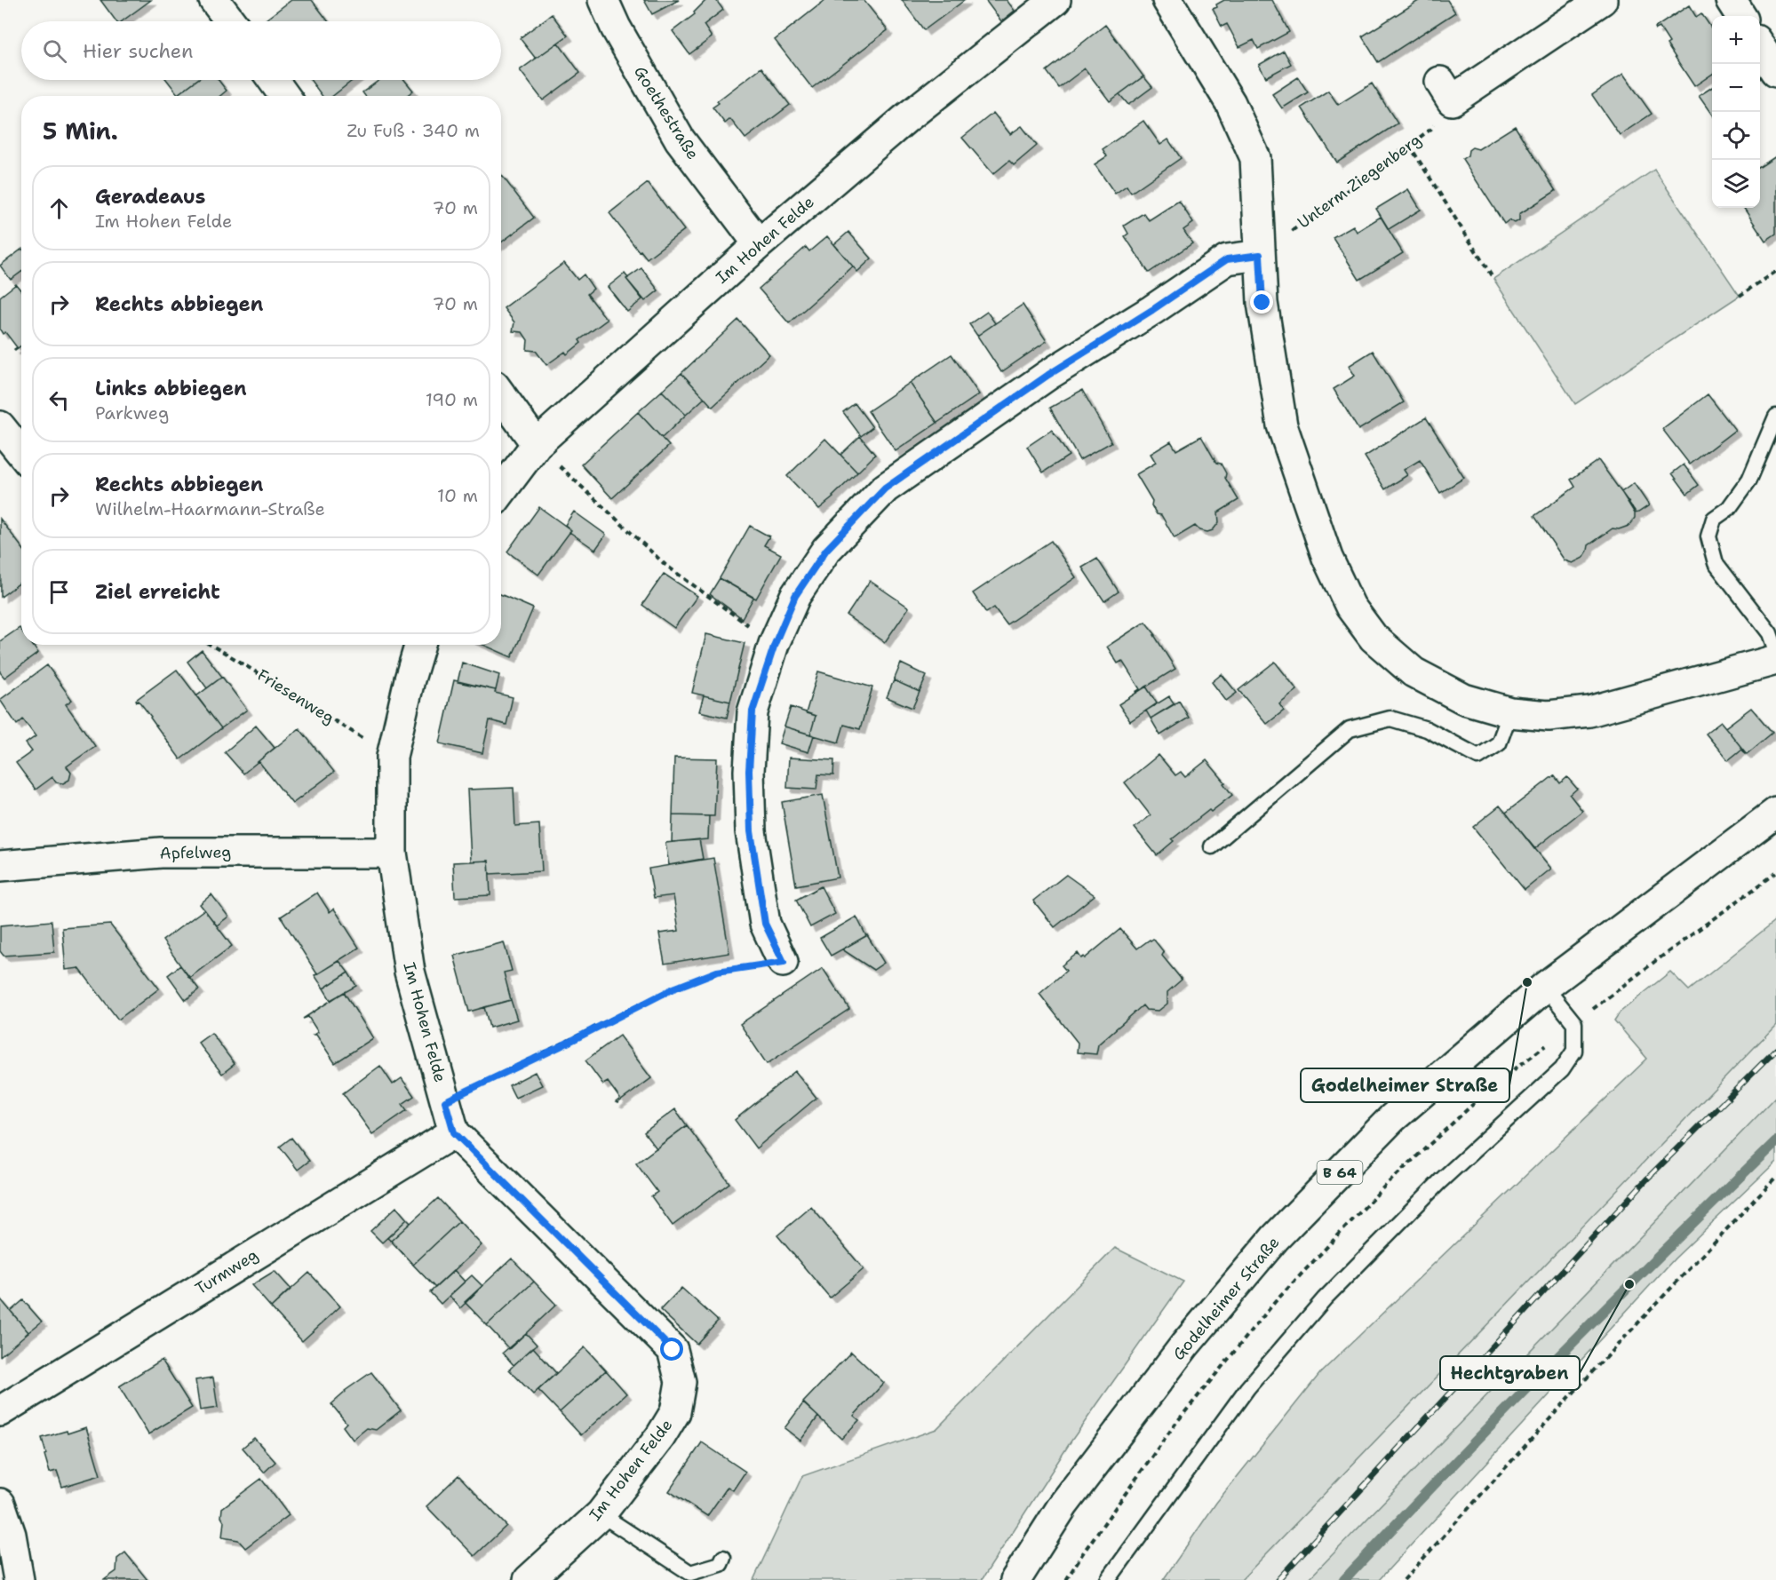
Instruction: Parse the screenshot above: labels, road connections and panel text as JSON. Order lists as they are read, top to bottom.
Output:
{
  "streets": {
    "street": [
      "Goethestraße",
      "Im Hohen Felde",
      "Apfelweg",
      "B 64",
      "Turmweg",
      "Godelheimer Straße"
    ],
    "path": ["Unterm Ziegenberg", "Friesenweg"]
  },
  "crossings": [
    ["Goethestraße", "Im Hohen Felde"],
    ["Im Hohen Felde", "Friesenweg"],
    ["Im Hohen Felde", "Apfelweg"],
    ["Im Hohen Felde", "Turmweg"]
  ],
  "places": ["Godelheimer Straße", "Hechtgraben"],
  "page": {
    "map_buttons": ["+", "−"],
    "search": "Hier suchen",
    "heading": ["5 Min.", "Zu Fuß · 340 m"],
    "list": [
      ["Geradeaus", "Im Hohen Felde", "70 m"],
      ["Rechts abbiegen", "70 m"],
      ["Links abbiegen", "Parkweg", "190 m"],
      ["Rechts abbiegen", "Wilhelm-Haarmann-Straße", "10 m"],
      "Ziel erreicht"
    ]
  }
}
